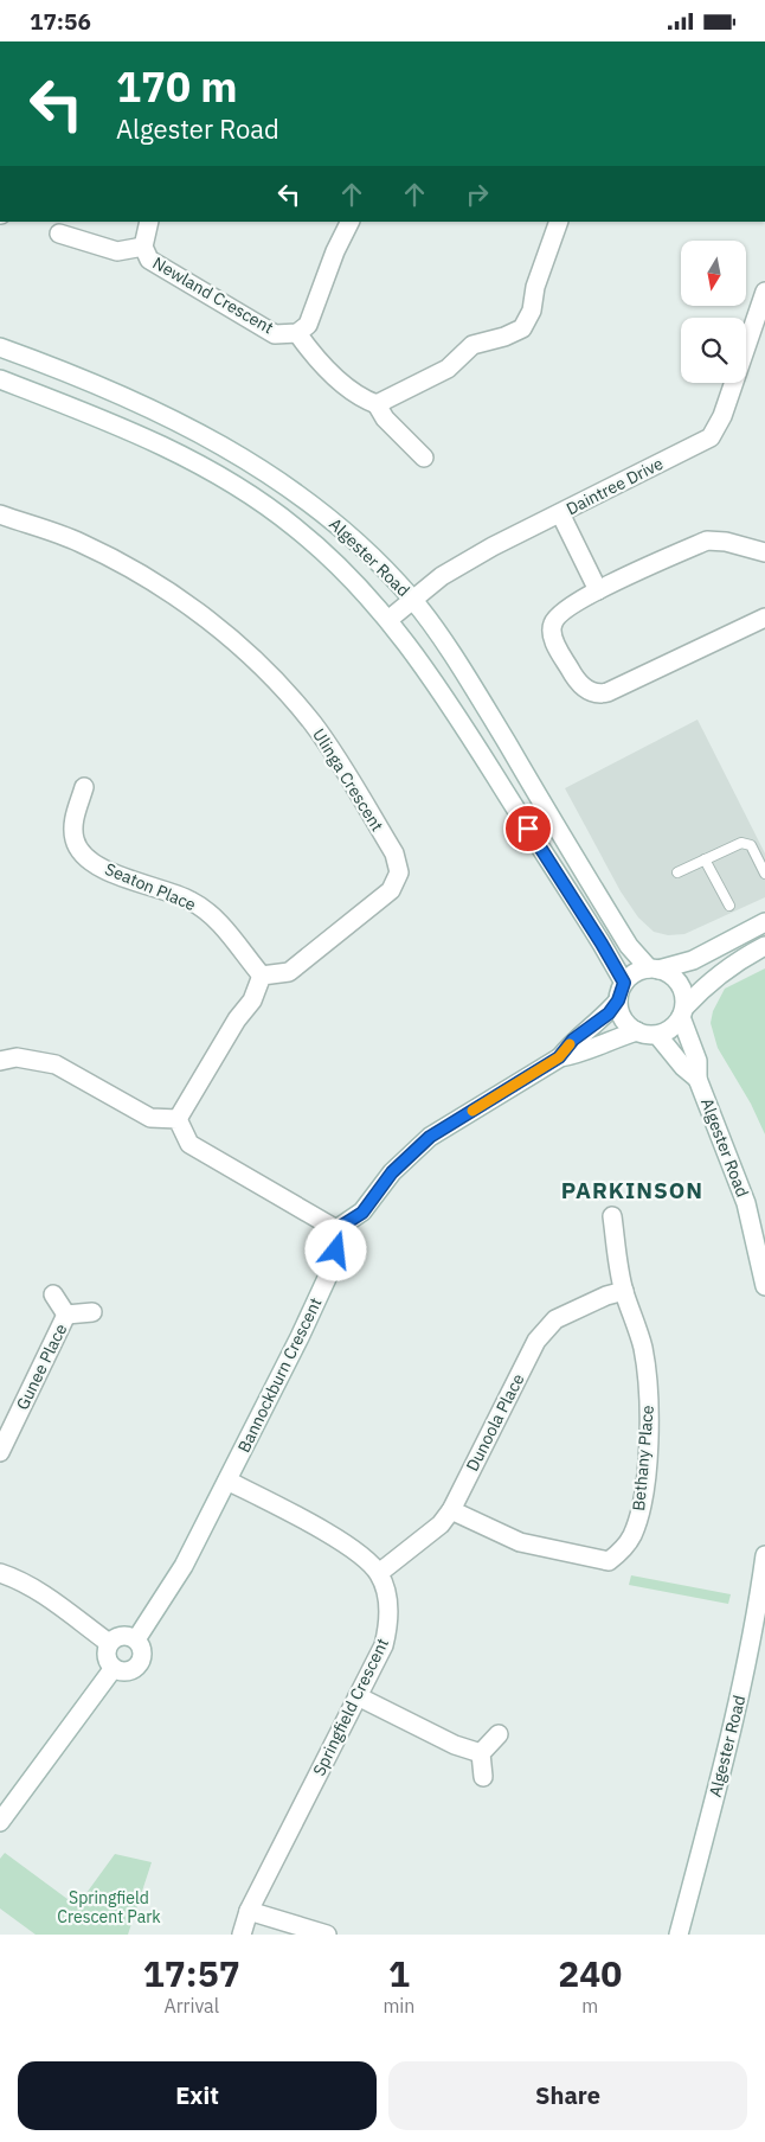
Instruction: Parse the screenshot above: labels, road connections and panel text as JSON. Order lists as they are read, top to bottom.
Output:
{
  "streets": {
    "street": [
      "Newland Crescent",
      "Daintree Drive",
      "Algester Road",
      "Ulinga Crescent",
      "Seaton Place",
      "Gunee Place",
      "Bannockburn Crescent",
      "Dunoola Place",
      "Bethany Place",
      "Springfield Crescent"
    ]
  },
  "crossings": [
    ["Daintree Drive", "Algester Road"],
    ["Ulinga Crescent", "Seaton Place"],
    ["Dunoola Place", "Bethany Place"],
    ["Dunoola Place", "Springfield Crescent"]
  ],
  "districts": ["PARKINSON"],
  "parks": ["Springfield Crescent Park"],
  "north": "bottom",
  "page": {
    "status": "17:56",
    "turn": ["170 m", "Algester Road"],
    "eta": [
      "17:57",
      "Arrival",
      "1",
      "min",
      "240",
      "m"
    ],
    "buttons": ["Exit", "Share"]
  }
}
